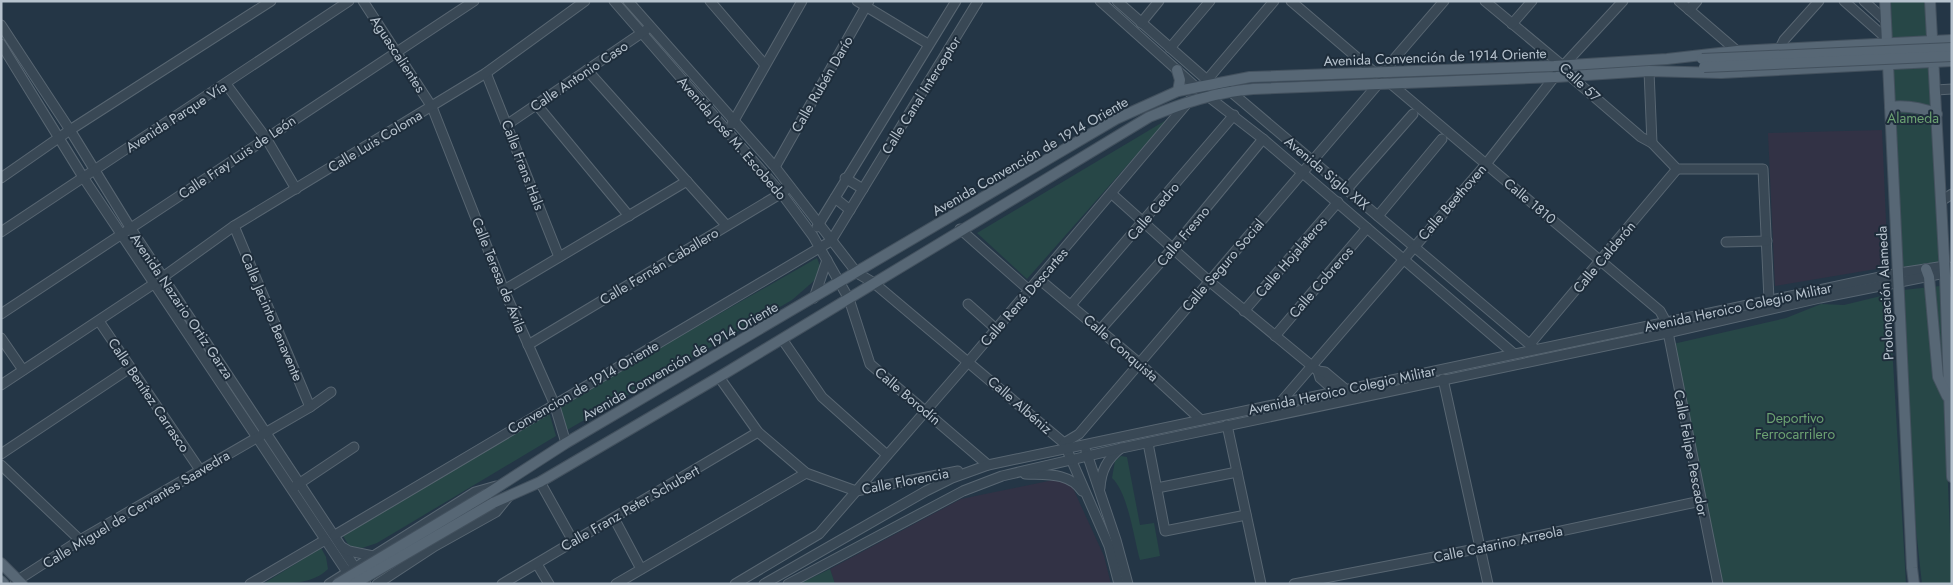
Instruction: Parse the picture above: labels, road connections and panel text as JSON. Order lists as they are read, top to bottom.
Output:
{
  "streets": {
    "main road": ["Avenida Convención de 1914 Oriente", "Prolongación Alameda"],
    "street": [
      "Aguascalientes",
      "Calle Antonio Caso",
      "Calle 57",
      "Calle Rubén Darío",
      "Calle Canal Interceptor",
      "Avenida Parque Vía",
      "Avenida José M. Escobedo",
      "Calle Luis Coloma",
      "Calle Fray Luis de León",
      "Calle Frans Hals",
      "Avenida Siglo XIX",
      "Calle 1810",
      "Calle Beethoven",
      "Calle Cedro",
      "Calle Fresno",
      "Calle Hojalateros",
      "Calle Calderón",
      "Calle Seguro Social",
      "Calle Fernán Caballero",
      "Calle Teresa de Ávila",
      "Calle Cobreros",
      "Calle René Descartes",
      "Avenida Nazario Ortiz Garza",
      "Avenida Heroico Colegio Militar",
      "Calle Jacinto Benavente",
      "Calle Conquista",
      "Convencion de 1914 Oriente",
      "Calle Benítez Carrasco",
      "Calle Borodín",
      "Calle Albéniz",
      "Calle Felipe Pescador",
      "Calle Florencia",
      "Calle Franz Peter Schubert",
      "Calle Miguel de Cervantes Saavedra",
      "Calle Catarino Arreola"
    ]
  },
  "crossings": [
    ["Aguascalientes", "Calle Luis Coloma"],
    ["Aguascalientes", "Calle Fray Luis de León"],
    ["Aguascalientes", "Calle Teresa de Ávila"],
    ["Avenida Convención de 1914 Oriente", "Calle 57"],
    ["Avenida Convención de 1914 Oriente", "Avenida José M. Escobedo"],
    ["Avenida Convención de 1914 Oriente", "Avenida Siglo XIX"],
    ["Avenida Convención de 1914 Oriente", "Calle 1810"],
    ["Avenida Convención de 1914 Oriente", "Calle Beethoven"],
    ["Avenida Convención de 1914 Oriente", "Calle Seguro Social"],
    ["Avenida Convención de 1914 Oriente", "Calle Teresa de Ávila"],
    ["Avenida Convención de 1914 Oriente", "Prolongación Alameda"],
    ["Avenida Convención de 1914 Oriente", "Calle René Descartes"],
    ["Avenida Convención de 1914 Oriente", "Avenida Nazario Ortiz Garza"],
    ["Avenida Convención de 1914 Oriente", "Calle Borodín"],
    ["Avenida Convención de 1914 Oriente", "Calle Albéniz"],
    ["Avenida Convención de 1914 Oriente", "Calle Florencia"],
    ["Calle Antonio Caso", "Avenida José M. Escobedo"],
    ["Calle Antonio Caso", "Calle Frans Hals"],
    ["Calle 57", "Calle Beethoven"],
    ["Calle 57", "Calle Calderón"],
    ["Calle Rubén Darío", "Avenida José M. Escobedo"],
    ["Calle Canal Interceptor", "Avenida José M. Escobedo"],
    ["Calle Canal Interceptor", "Convencion de 1914 Oriente"],
    ["Avenida Parque Vía", "Avenida Nazario Ortiz Garza"],
    ["Avenida José M. Escobedo", "Calle Fernán Caballero"],
    ["Avenida José M. Escobedo", "Convencion de 1914 Oriente"],
    ["Avenida José M. Escobedo", "Calle Borodín"],
    ["Avenida José M. Escobedo", "Calle Albéniz"],
    ["Calle Luis Coloma", "Calle Frans Hals"],
    ["Calle Luis Coloma", "Calle Teresa de Ávila"],
    ["Calle Luis Coloma", "Avenida Nazario Ortiz Garza"],
    ["Calle Luis Coloma", "Calle Jacinto Benavente"],
    ["Calle Fray Luis de León", "Avenida Nazario Ortiz Garza"],
    ["Avenida Siglo XIX", "Calle Beethoven"],
    ["Avenida Siglo XIX", "Calle Cedro"],
    ["Avenida Siglo XIX", "Calle Fresno"],
    ["Avenida Siglo XIX", "Calle Hojalateros"],
    ["Avenida Siglo XIX", "Calle Calderón"],
    ["Avenida Siglo XIX", "Calle Seguro Social"],
    ["Avenida Siglo XIX", "Calle Cobreros"],
    ["Avenida Siglo XIX", "Avenida Heroico Colegio Militar"],
    ["Calle 1810", "Calle Beethoven"],
    ["Calle 1810", "Calle Calderón"],
    ["Calle 1810", "Avenida Heroico Colegio Militar"],
    ["Calle 1810", "Calle Felipe Pescador"],
    ["Calle Beethoven", "Avenida Heroico Colegio Militar"],
    ["Calle Cedro", "Calle Conquista"],
    ["Calle Fresno", "Calle Conquista"],
    ["Calle Calderón", "Avenida Heroico Colegio Militar"],
    ["Calle Seguro Social", "Avenida Heroico Colegio Militar"],
    ["Calle Seguro Social", "Calle Conquista"],
    ["Calle Seguro Social", "Calle Albéniz"],
    ["Calle Fernán Caballero", "Calle Teresa de Ávila"],
    ["Calle Teresa de Ávila", "Convencion de 1914 Oriente"],
    ["Prolongación Alameda", "Avenida Heroico Colegio Militar"],
    ["Calle René Descartes", "Calle Conquista"],
    ["Calle René Descartes", "Calle Borodín"],
    ["Calle René Descartes", "Calle Albéniz"],
    ["Calle René Descartes", "Calle Florencia"],
    ["Avenida Nazario Ortiz Garza", "Convencion de 1914 Oriente"],
    ["Avenida Nazario Ortiz Garza", "Calle Miguel de Cervantes Saavedra"],
    ["Avenida Heroico Colegio Militar", "Calle Conquista"],
    ["Avenida Heroico Colegio Militar", "Calle Borodín"],
    ["Avenida Heroico Colegio Militar", "Calle Albéniz"],
    ["Avenida Heroico Colegio Militar", "Calle Felipe Pescador"],
    ["Avenida Heroico Colegio Militar", "Calle Florencia"],
    ["Calle Jacinto Benavente", "Calle Miguel de Cervantes Saavedra"],
    ["Calle Benítez Carrasco", "Calle Miguel de Cervantes Saavedra"],
    ["Calle Borodín", "Calle Florencia"],
    ["Calle Felipe Pescador", "Calle Catarino Arreola"],
    ["Calle Florencia", "Calle Franz Peter Schubert"]
  ],
  "parks": ["Alameda", "Deportivo Ferrocarrilero"]
}
